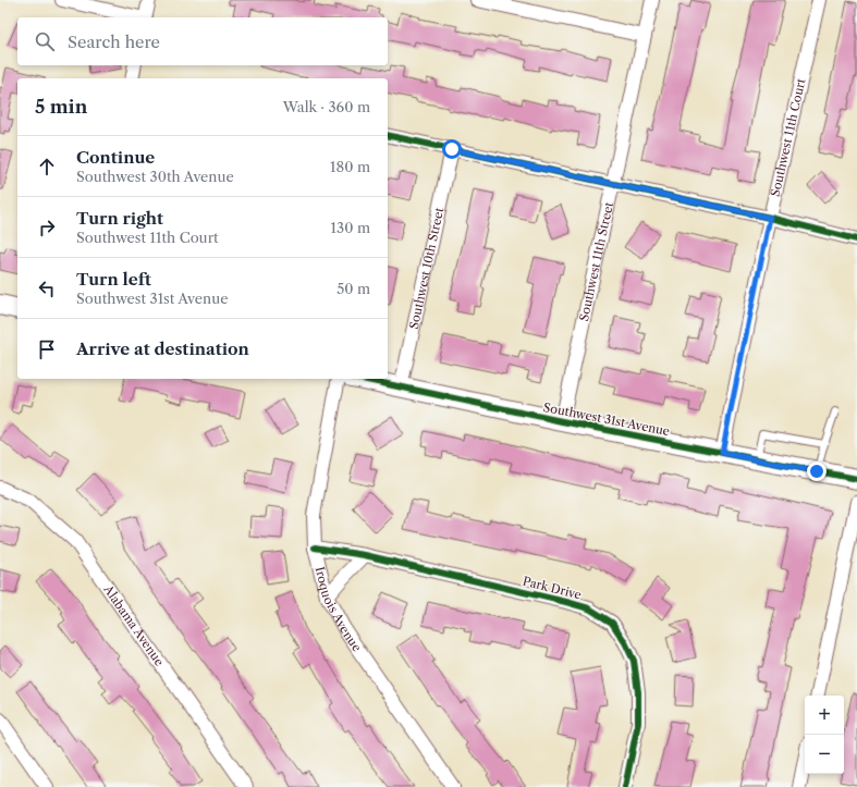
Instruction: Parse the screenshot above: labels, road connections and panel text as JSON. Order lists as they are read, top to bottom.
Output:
{
  "streets": {
    "main road": ["Southwest 31st Avenue"],
    "street": [
      "Southwest 11th Court",
      "Southwest 11th Street",
      "Southwest 10th Street",
      "Park Drive",
      "Iroquois Avenue",
      "Alabama Avenue"
    ]
  },
  "crossings": [
    ["Southwest 11th Court", "Southwest 31st Avenue"],
    ["Southwest 11th Street", "Southwest 31st Avenue"],
    ["Southwest 10th Street", "Southwest 31st Avenue"],
    ["Park Drive", "Iroquois Avenue"]
  ],
  "page": {
    "search": "Search here",
    "heading": ["5 min", "Walk · 360 m"],
    "list": [
      ["Continue", "Southwest 30th Avenue", "180 m"],
      ["Turn right", "Southwest 11th Court", "130 m"],
      ["Turn left", "Southwest 31st Avenue", "50 m"],
      "Arrive at destination"
    ],
    "map_buttons": ["+", "−"]
  }
}
